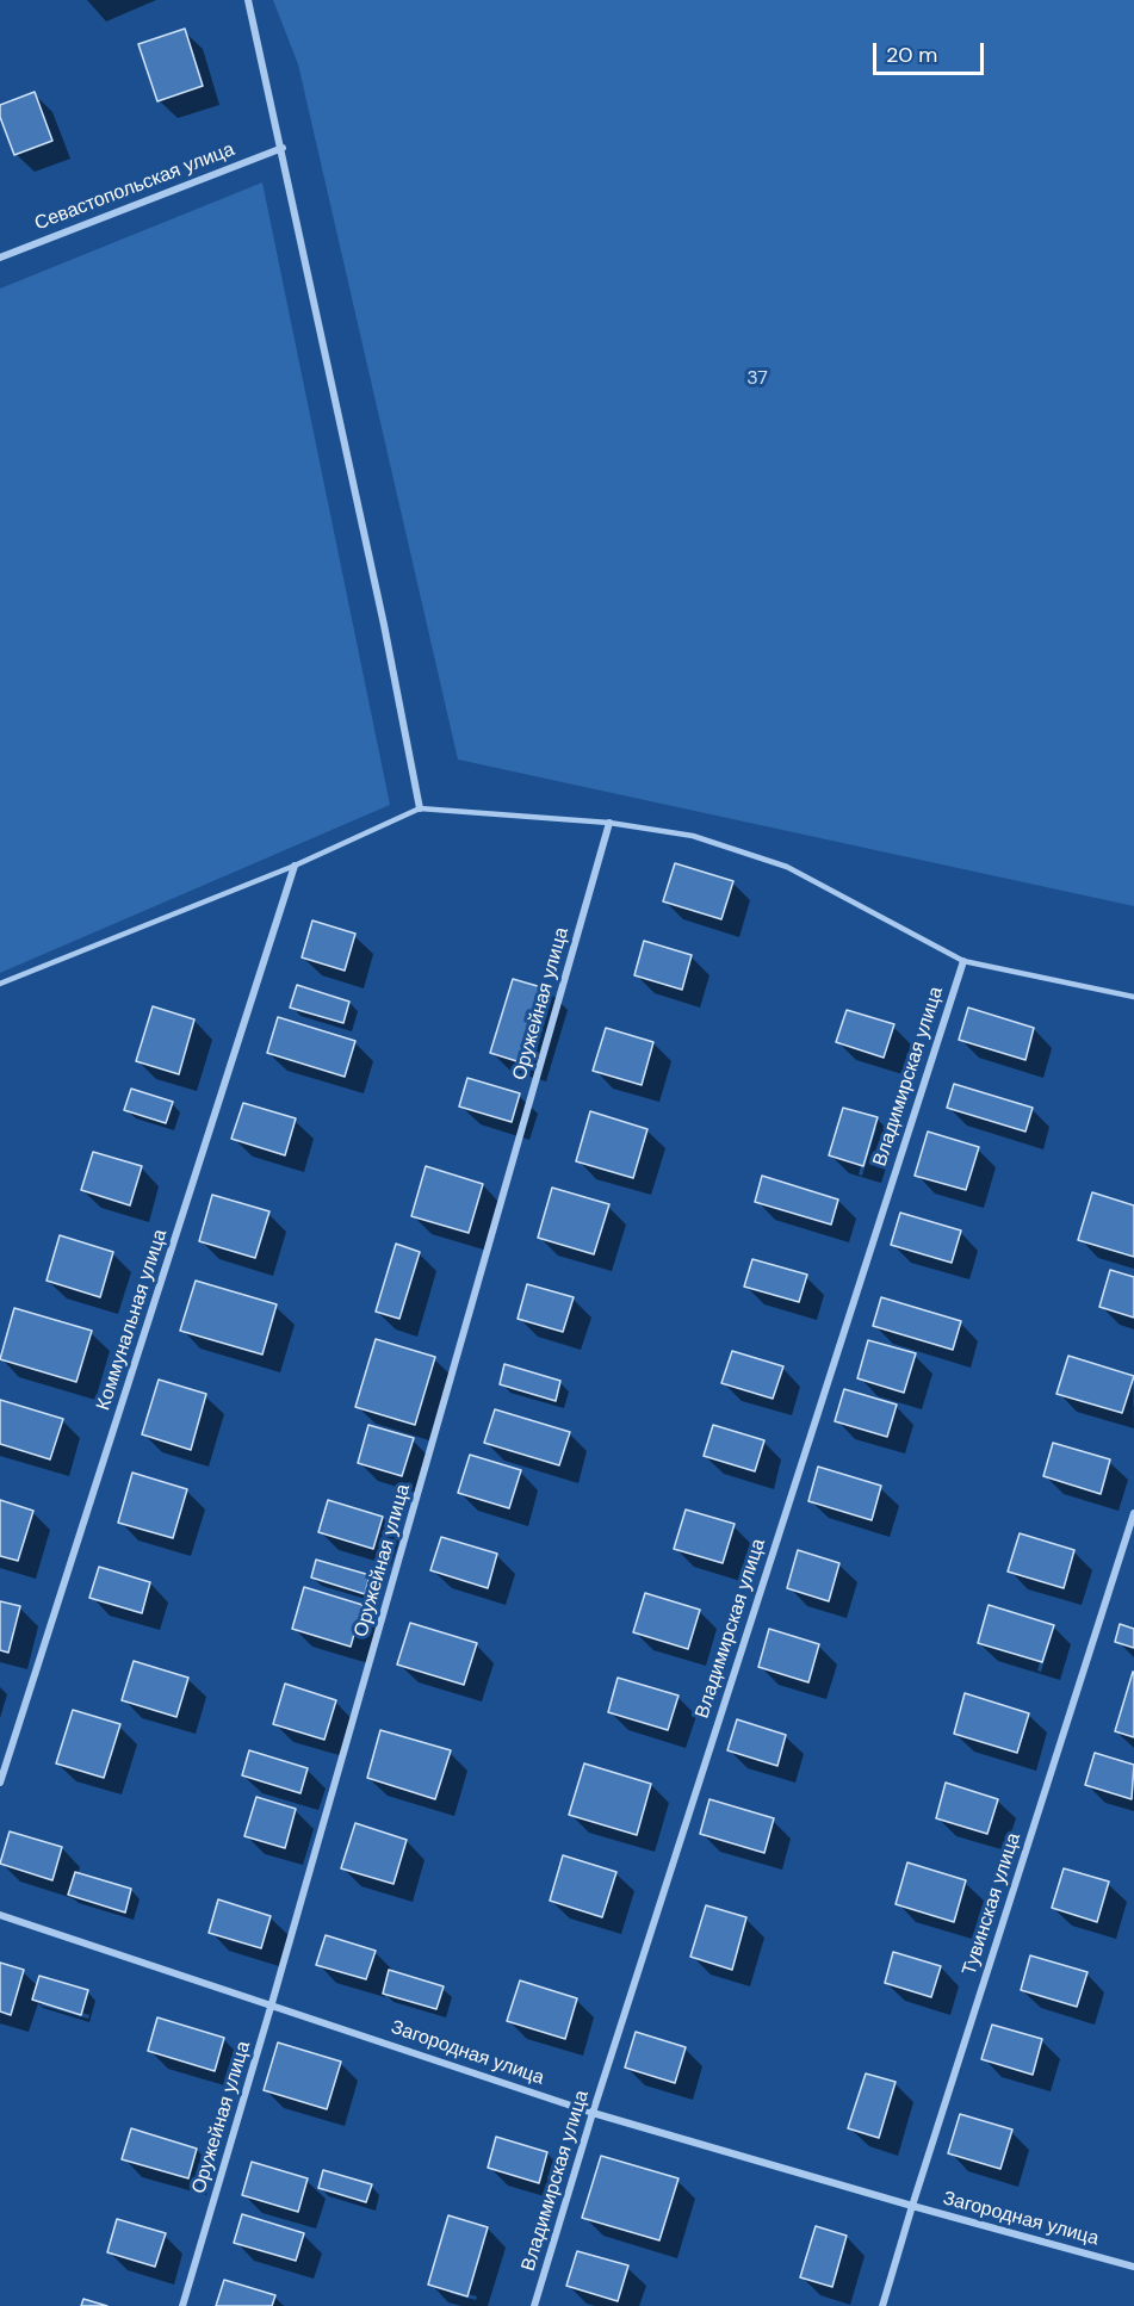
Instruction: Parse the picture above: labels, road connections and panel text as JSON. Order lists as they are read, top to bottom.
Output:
{
  "streets": {
    "street": [
      "Севастопольская улица",
      "Оружейная улица",
      "Владимирская улица",
      "Коммунальная улица",
      "Тувинская улица",
      "Загородная улица"
    ]
  },
  "crossings": [
    ["Оружейная улица", "Загородная улица"],
    ["Владимирская улица", "Загородная улица"],
    ["Тувинская улица", "Загородная улица"]
  ],
  "parks": ["37"],
  "scale_bar": "20 m"
}
